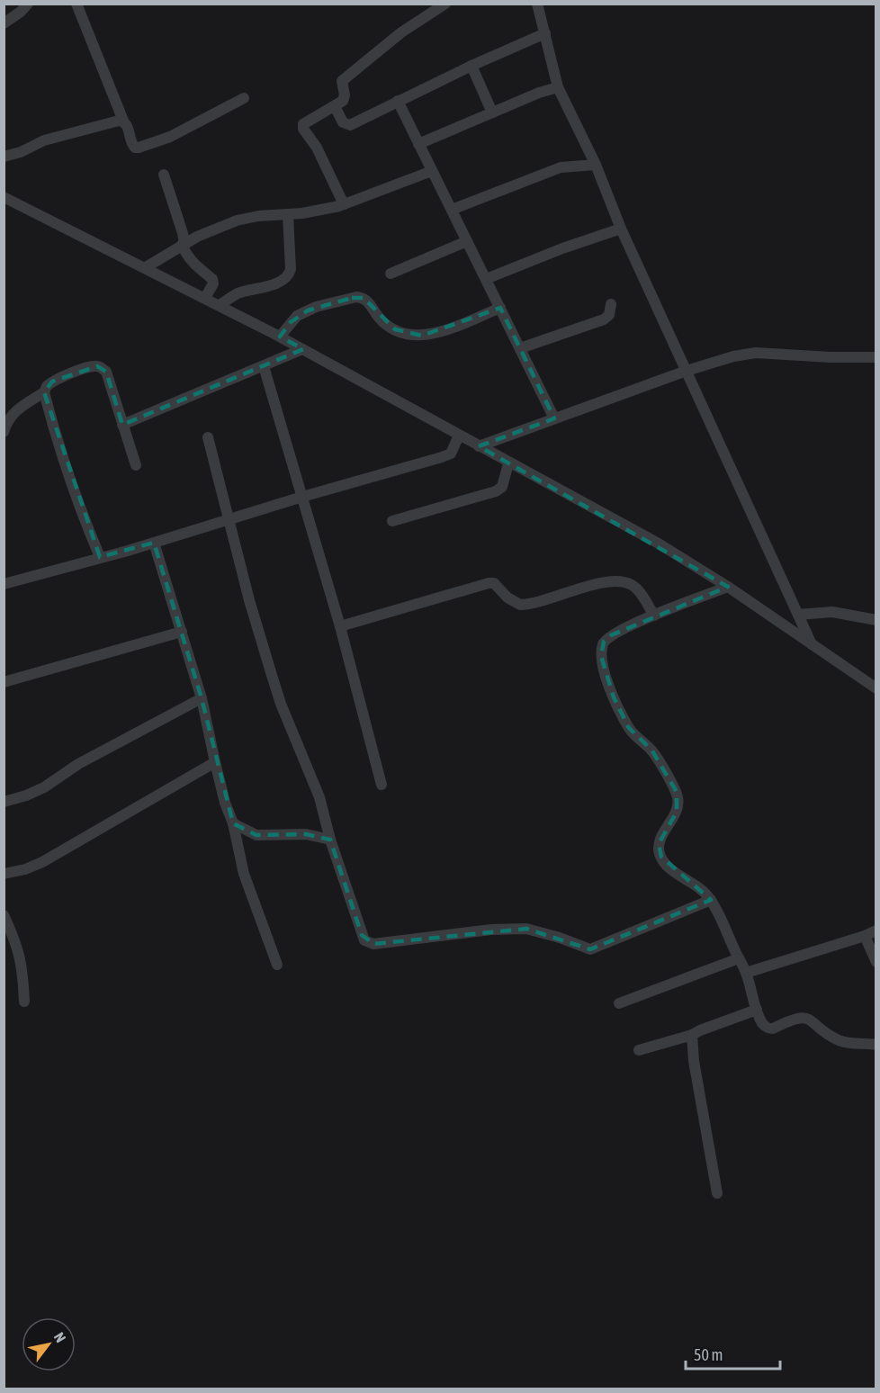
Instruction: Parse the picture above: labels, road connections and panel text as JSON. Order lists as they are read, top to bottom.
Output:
{
  "scale_bar": "50 m",
  "north": "top right"
}
